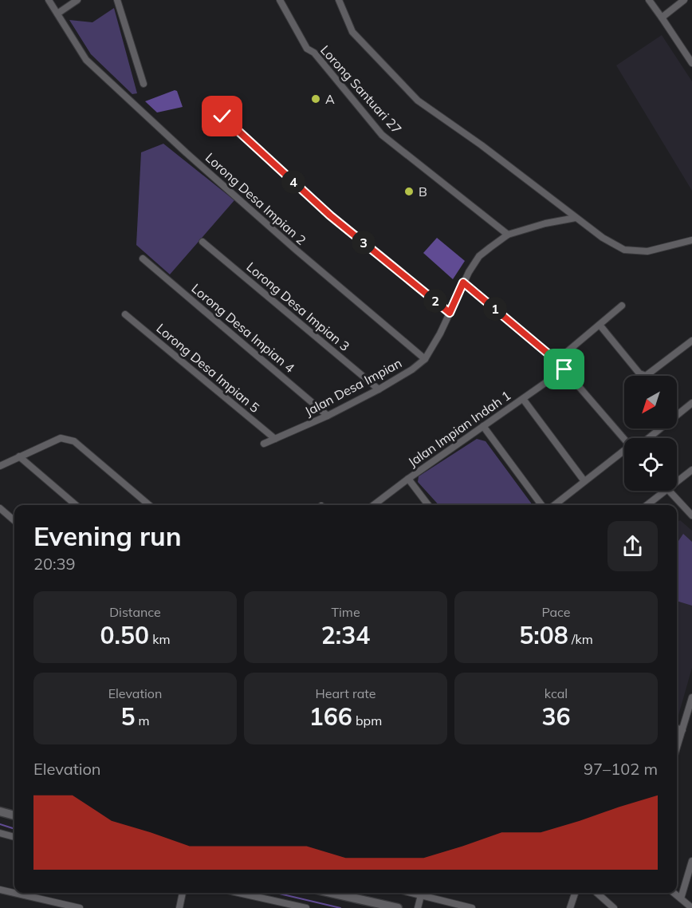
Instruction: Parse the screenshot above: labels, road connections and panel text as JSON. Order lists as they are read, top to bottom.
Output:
{
  "streets": {
    "street": [
      "Lorong Santuari 27",
      "Lorong Desa Impian 2",
      "Lorong Desa Impian 3",
      "Lorong Desa Impian 4",
      "Lorong Desa Impian 5",
      "Jalan Desa Impian",
      "Jalan Impian Indah 1"
    ]
  },
  "crossings": [
    ["Lorong Santuari 27", "Jalan Desa Impian"],
    ["Lorong Desa Impian 2", "Jalan Desa Impian"],
    ["Lorong Desa Impian 3", "Jalan Desa Impian"],
    ["Lorong Desa Impian 4", "Jalan Desa Impian"],
    ["Lorong Desa Impian 5", "Jalan Desa Impian"]
  ],
  "places": ["A", "B"],
  "north": "bottom left",
  "page": {
    "pins": [
      "4",
      "3",
      "2",
      "1"
    ],
    "heading": ["Evening run", "20:39"],
    "stats": [
      ["Distance", "0.50 km"],
      ["Time", "2:34"],
      ["Pace", "5:08 /km"],
      ["Elevation", "5 m"],
      ["Heart rate", "166 bpm"],
      ["kcal", "36"]
    ],
    "chart": ["Elevation", "97–102 m"]
  }
}
